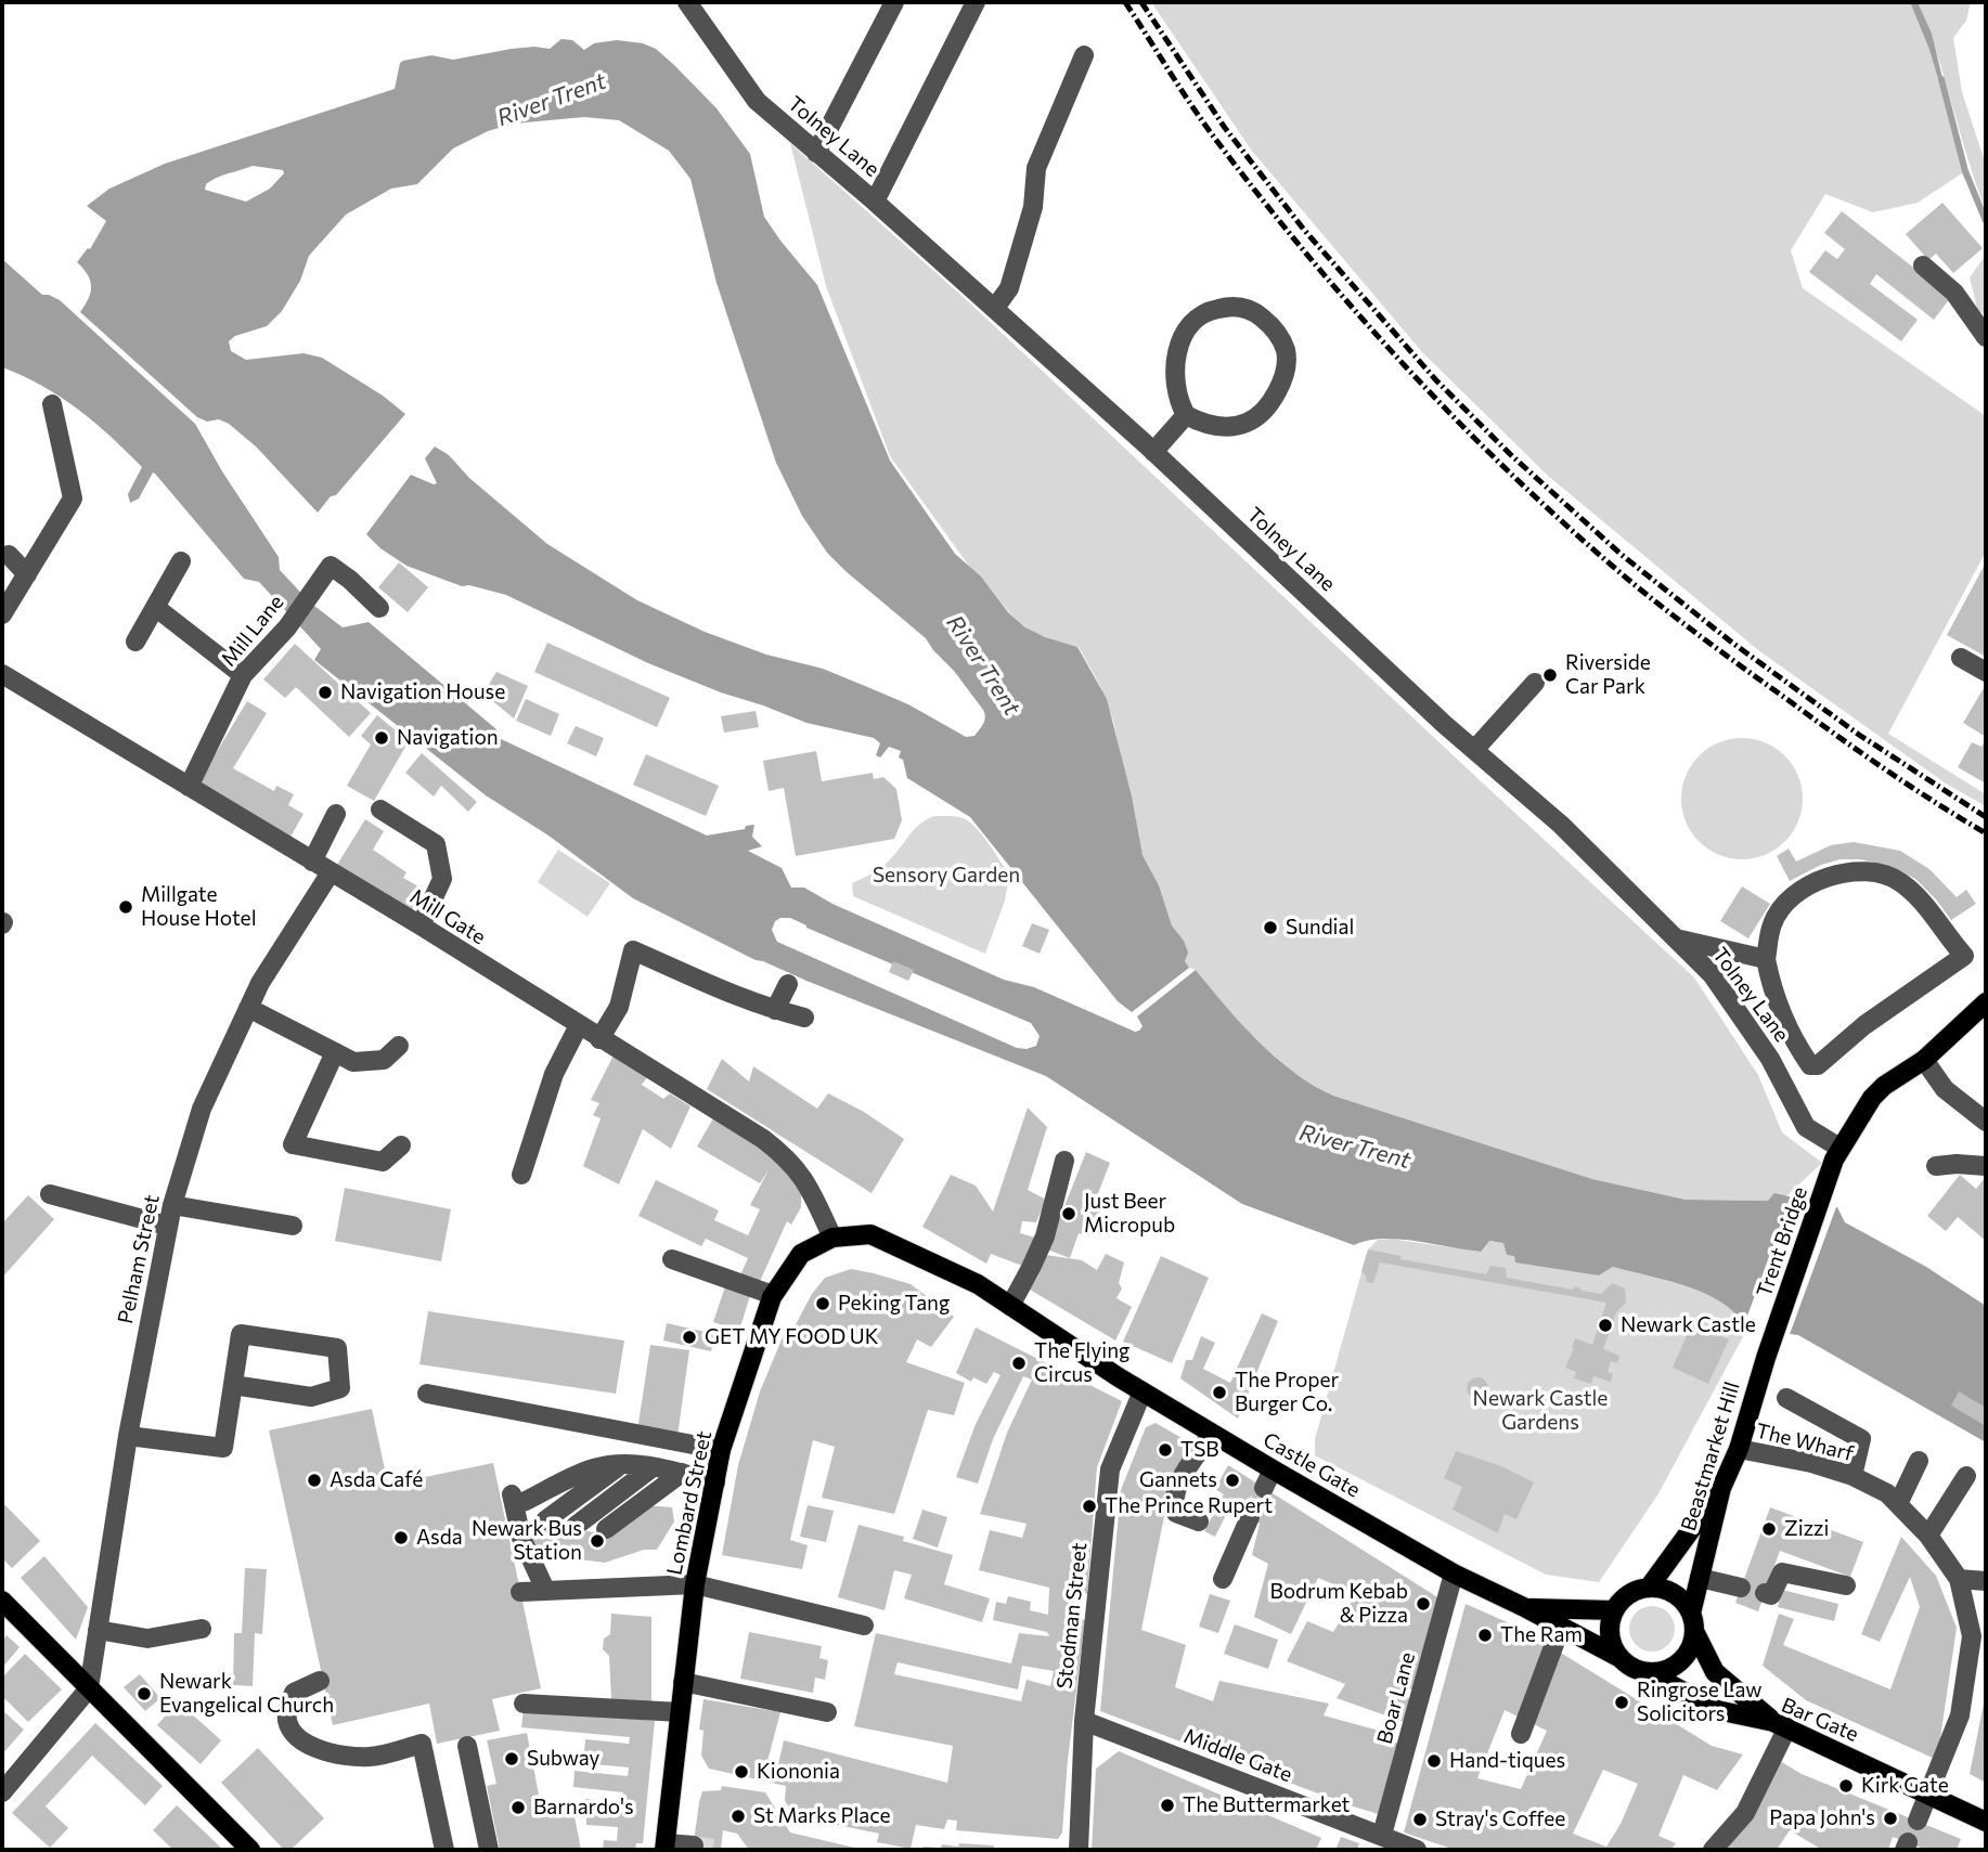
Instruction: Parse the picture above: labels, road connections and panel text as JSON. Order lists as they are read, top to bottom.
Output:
{
  "streets": {
    "main road": [
      "Trent Bridge",
      "Beastmarket Hill",
      "Castle Gate",
      "Lombard Street",
      "Bar Gate"
    ],
    "street": [
      "Tolney Lane",
      "Mill Lane",
      "Mill Gate",
      "Pelham Street",
      "The Wharf",
      "Stodman Street",
      "Boar Lane",
      "Middle Gate"
    ]
  },
  "crossings": [
    ["Tolney Lane", "Trent Bridge"],
    ["Mill Lane", "Mill Gate"],
    ["Mill Gate", "Pelham Street"],
    ["Mill Gate", "Lombard Street"],
    ["Trent Bridge", "Beastmarket Hill"],
    ["The Wharf", "Beastmarket Hill"],
    ["The Wharf", "Bar Gate"],
    ["Beastmarket Hill", "Castle Gate"],
    ["Beastmarket Hill", "Bar Gate"],
    ["Castle Gate", "Lombard Street"],
    ["Castle Gate", "Stodman Street"],
    ["Castle Gate", "Boar Lane"],
    ["Castle Gate", "Bar Gate"],
    ["Stodman Street", "Middle Gate"],
    ["Boar Lane", "Middle Gate"]
  ],
  "water": ["River Trent"],
  "parks": ["Sensory Garden", "Newark Castle Gardens"],
  "places": [
    "Riverside Car Park",
    "Navigation House",
    "Navigation",
    "Millgate House Hotel",
    "Sundial",
    "Just Beer Micropub",
    "Peking Tang",
    "Newark Castle",
    "GET MY FOOD UK",
    "The Flying Circus",
    "The Proper Burger Co.",
    "TSB",
    "Asda Café",
    "Gannets",
    "The Prince Rupert",
    "Zizzi",
    "Asda",
    "Newark Bus Station",
    "Bodrum Kebab & Pizza",
    "The Ram",
    "Newark Evangelical Church",
    "Ringrose Law Solicitors",
    "Subway",
    "Hand-tiques",
    "Kiononia",
    "Kirk Gate",
    "The Buttermarket",
    "Barnardo's",
    "St Marks Place",
    "Papa John's",
    "Stray's Coffee"
  ]
}
